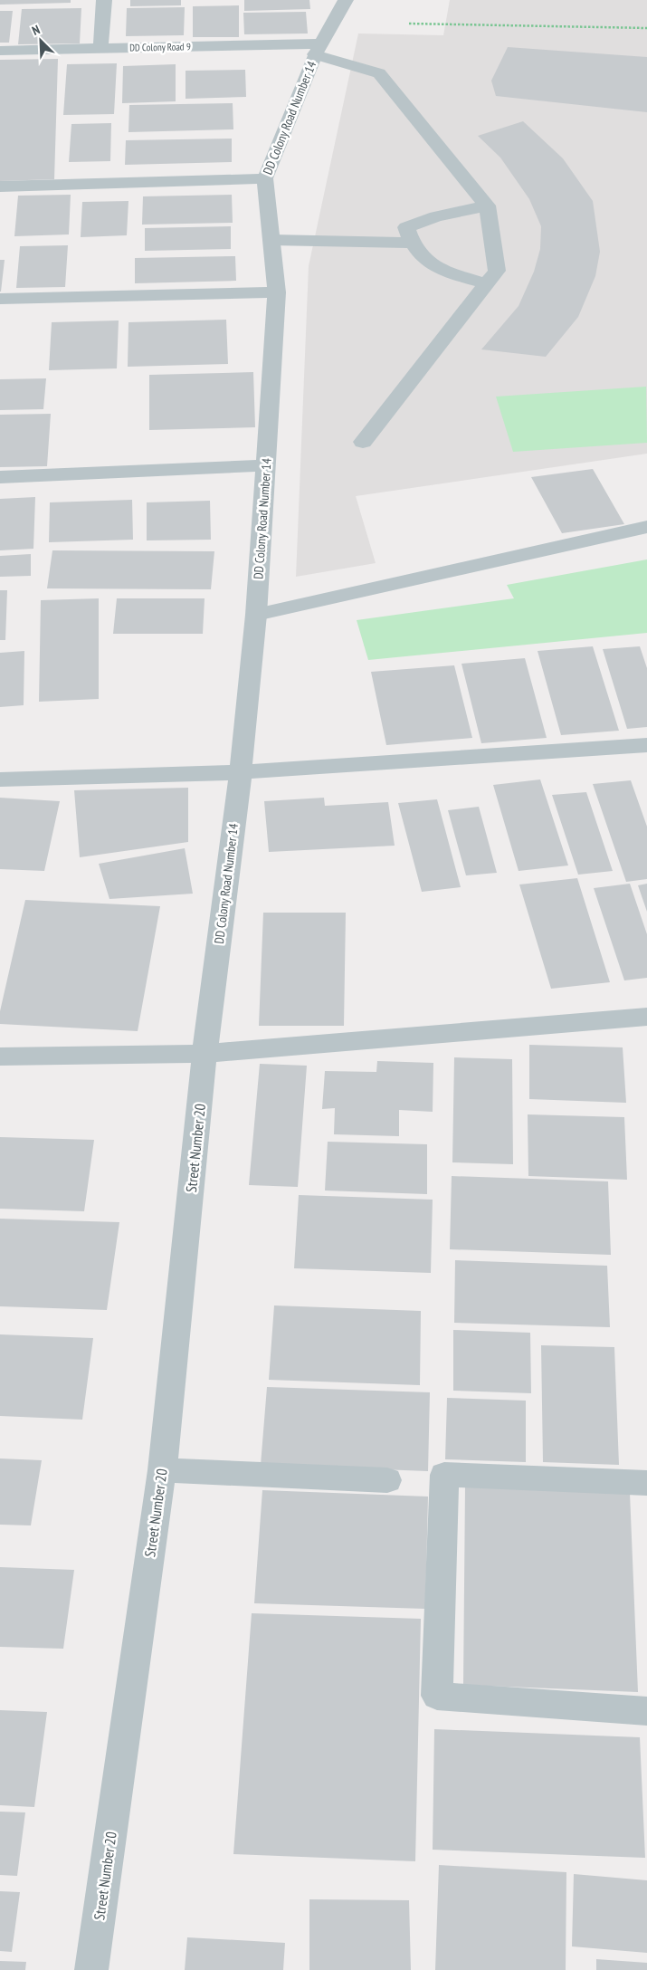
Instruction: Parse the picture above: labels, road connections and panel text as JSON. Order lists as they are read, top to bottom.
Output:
{
  "streets": {
    "street": ["DD Colony Road 9", "DD Colony Road Number 14", "Street Number 20"]
  },
  "crossings": [
    ["DD Colony Road 9", "DD Colony Road Number 14"],
    ["DD Colony Road Number 14", "Street Number 20"]
  ],
  "north": "top left"
}
